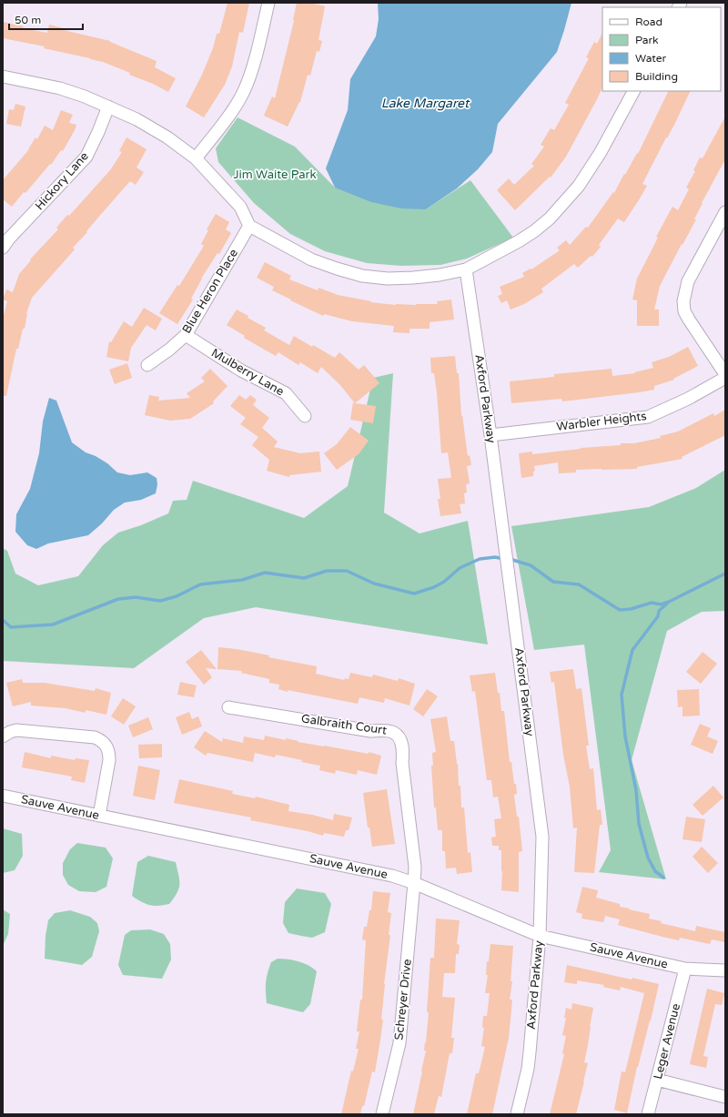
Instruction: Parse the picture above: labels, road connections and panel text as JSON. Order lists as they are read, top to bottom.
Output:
{
  "streets": {
    "street": [
      "Hickory Lane",
      "Blue Heron Place",
      "Mulberry Lane",
      "Axford Parkway",
      "Warbler Heights",
      "Galbraith Court",
      "Sauve Avenue",
      "Schreyer Drive",
      "Leger Avenue"
    ]
  },
  "crossings": [
    ["Blue Heron Place", "Mulberry Lane"],
    ["Axford Parkway", "Warbler Heights"],
    ["Axford Parkway", "Sauve Avenue"],
    ["Galbraith Court", "Sauve Avenue"],
    ["Galbraith Court", "Schreyer Drive"],
    ["Sauve Avenue", "Schreyer Drive"],
    ["Sauve Avenue", "Leger Avenue"]
  ],
  "water": ["Lake Margaret"],
  "parks": ["Jim Waite Park"],
  "legend": [
    "Road",
    "Park",
    "Water",
    "Building"
  ],
  "scale_bar": "50 m"
}
